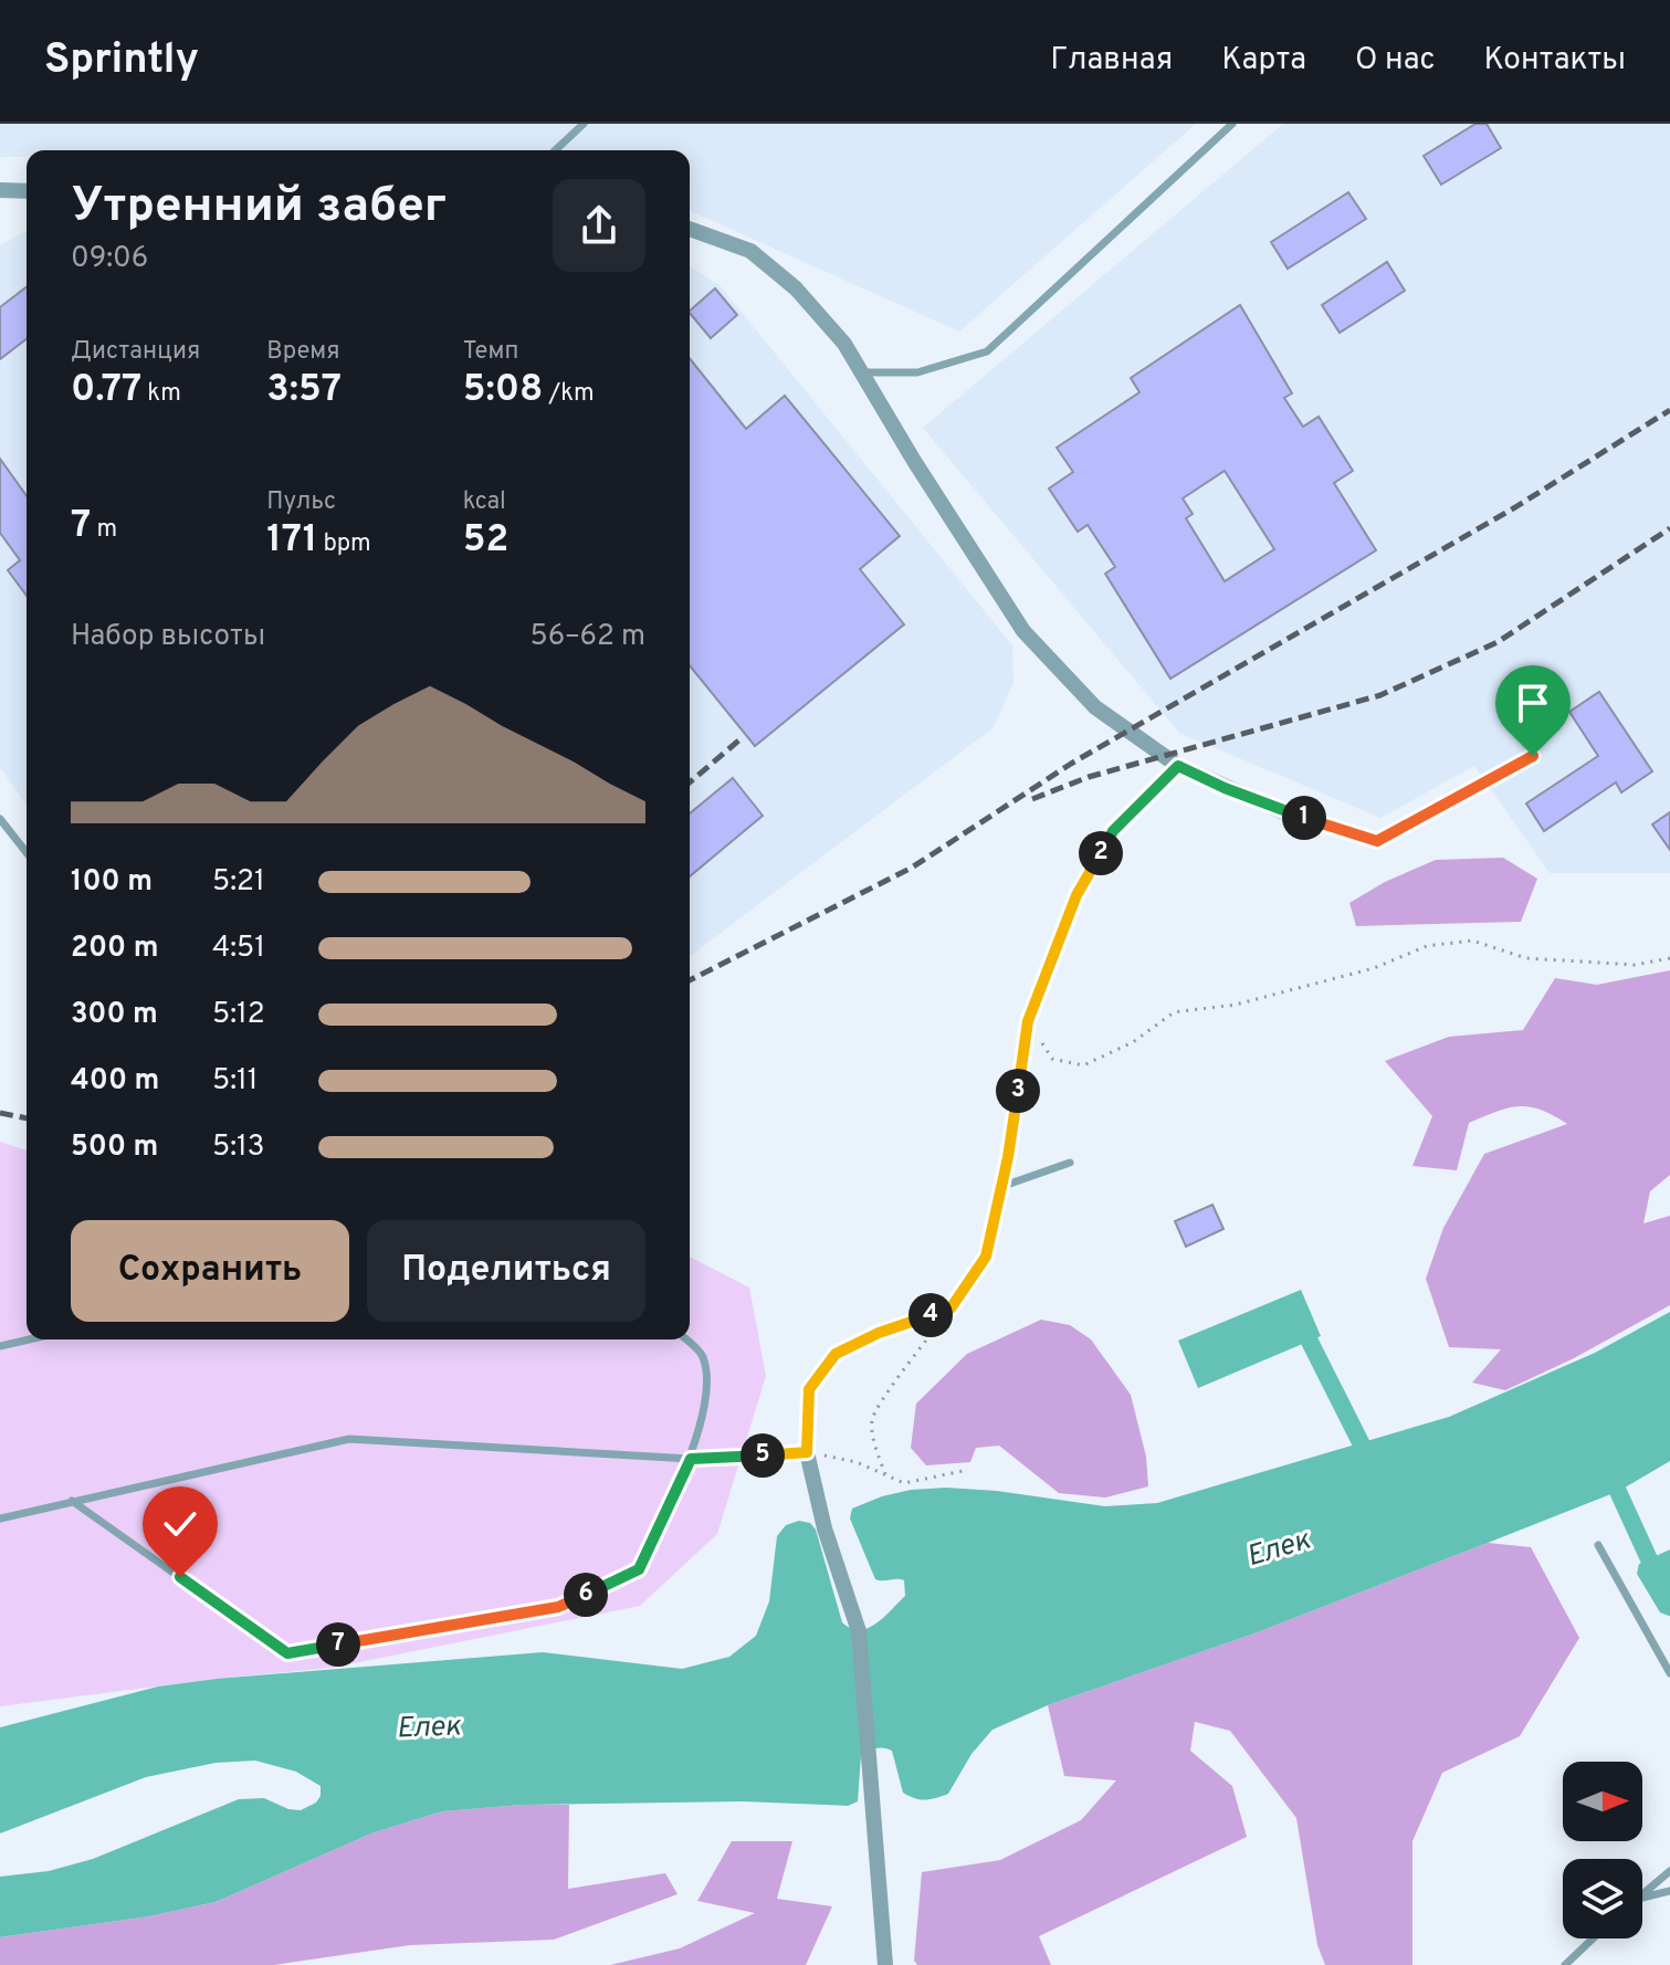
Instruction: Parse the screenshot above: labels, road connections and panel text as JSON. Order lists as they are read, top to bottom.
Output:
{
  "water": ["Елек"],
  "north": "right",
  "page": {
    "header": "Sprintly",
    "nav": [
      "Главная",
      "Карта",
      "О нас",
      "Контакты"
    ],
    "heading": ["Утренний забег", "09:06"],
    "stats": [
      ["Дистанция", "0.77 km"],
      ["Время", "3:57"],
      ["Темп", "5:08 /km"],
      ["7 m"],
      ["Пульс", "171 bpm"],
      ["kcal", "52"]
    ],
    "chart": ["Набор высоты", "56–62 m"],
    "pins": [
      "1",
      "2",
      "3",
      "4",
      "5",
      "6",
      "7"
    ],
    "list": [
      {
        "name": "100 m",
        "note": "5:21"
      },
      {
        "name": "200 m",
        "note": "4:51"
      },
      {
        "name": "300 m",
        "note": "5:12"
      },
      {
        "name": "400 m",
        "note": "5:11"
      },
      {
        "name": "500 m",
        "note": "5:13"
      }
    ],
    "buttons": ["Сохранить", "Поделиться"]
  }
}
